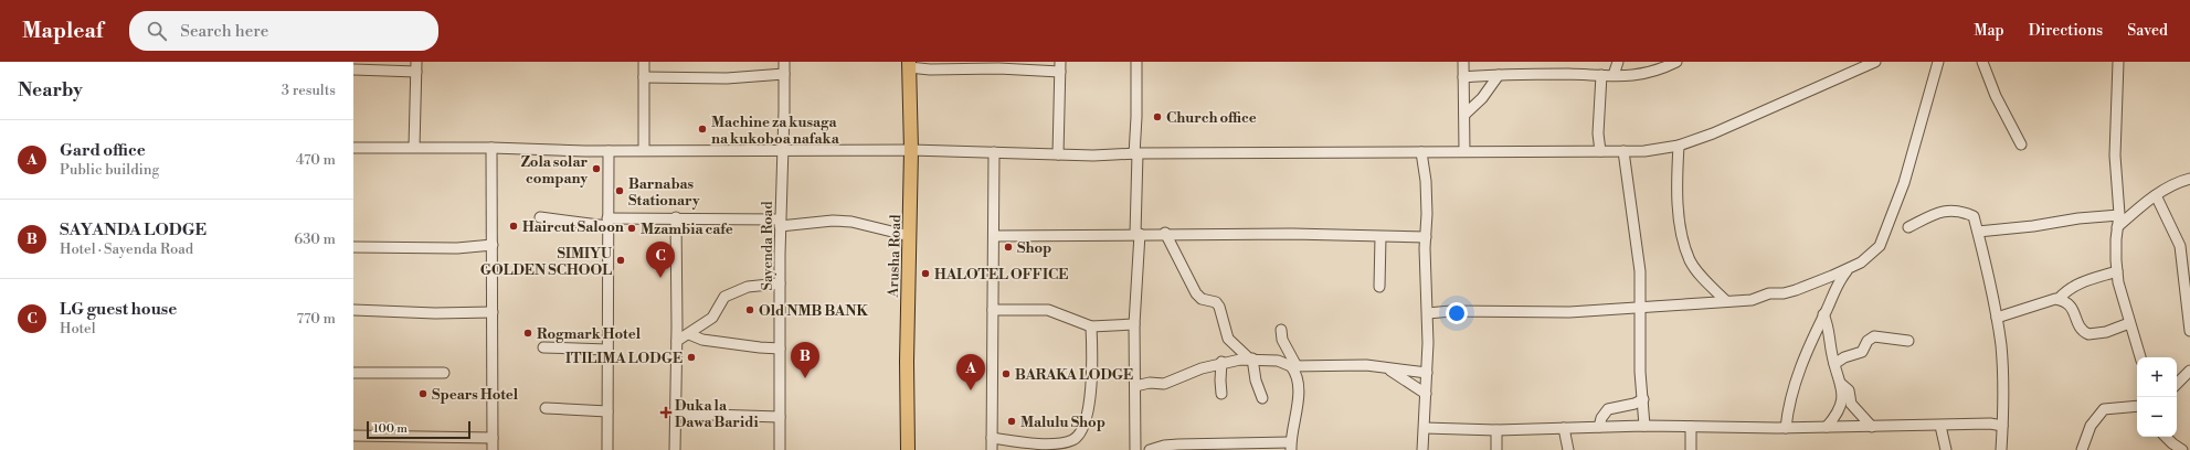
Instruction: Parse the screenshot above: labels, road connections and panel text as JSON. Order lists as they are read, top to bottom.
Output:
{
  "streets": {
    "main road": ["Arusha Road"],
    "street": ["Sayenda Road"]
  },
  "places": {
    "other": [
      "Church office",
      "Machine za kusaga na kukoboa nafaka",
      "Zola solar company",
      "Barnabas Stationary",
      "Haircut Saloon",
      "Mzambia cafe",
      "Shop",
      "SIMIYU GOLDEN SCHOOL",
      "HALOTEL OFFICE",
      "Old NMB BANK",
      "Rogmark Hotel",
      "ITILIMA LODGE",
      "BARAKA LODGE",
      "Spears Hotel",
      "Malulu Shop"
    ],
    "health": ["Duka la Dawa Baridi"]
  },
  "scale_bar": "100 m",
  "page": {
    "header": "Mapleaf",
    "search": "Search here",
    "nav": ["Map", "Directions", "Saved"],
    "heading": ["Nearby", "3 results"],
    "list": [
      {
        "mark": "A",
        "name": "Gard office",
        "note": "Public building",
        "value": "470 m"
      },
      {
        "mark": "B",
        "name": "SAYANDA LODGE",
        "note": "Hotel · Sayenda Road",
        "value": "630 m"
      },
      {
        "mark": "C",
        "name": "LG guest house",
        "note": "Hotel",
        "value": "770 m"
      }
    ],
    "pins": ["C", "B", "A"],
    "map_buttons": ["+", "−"],
    "scale": "100 m"
  }
}
